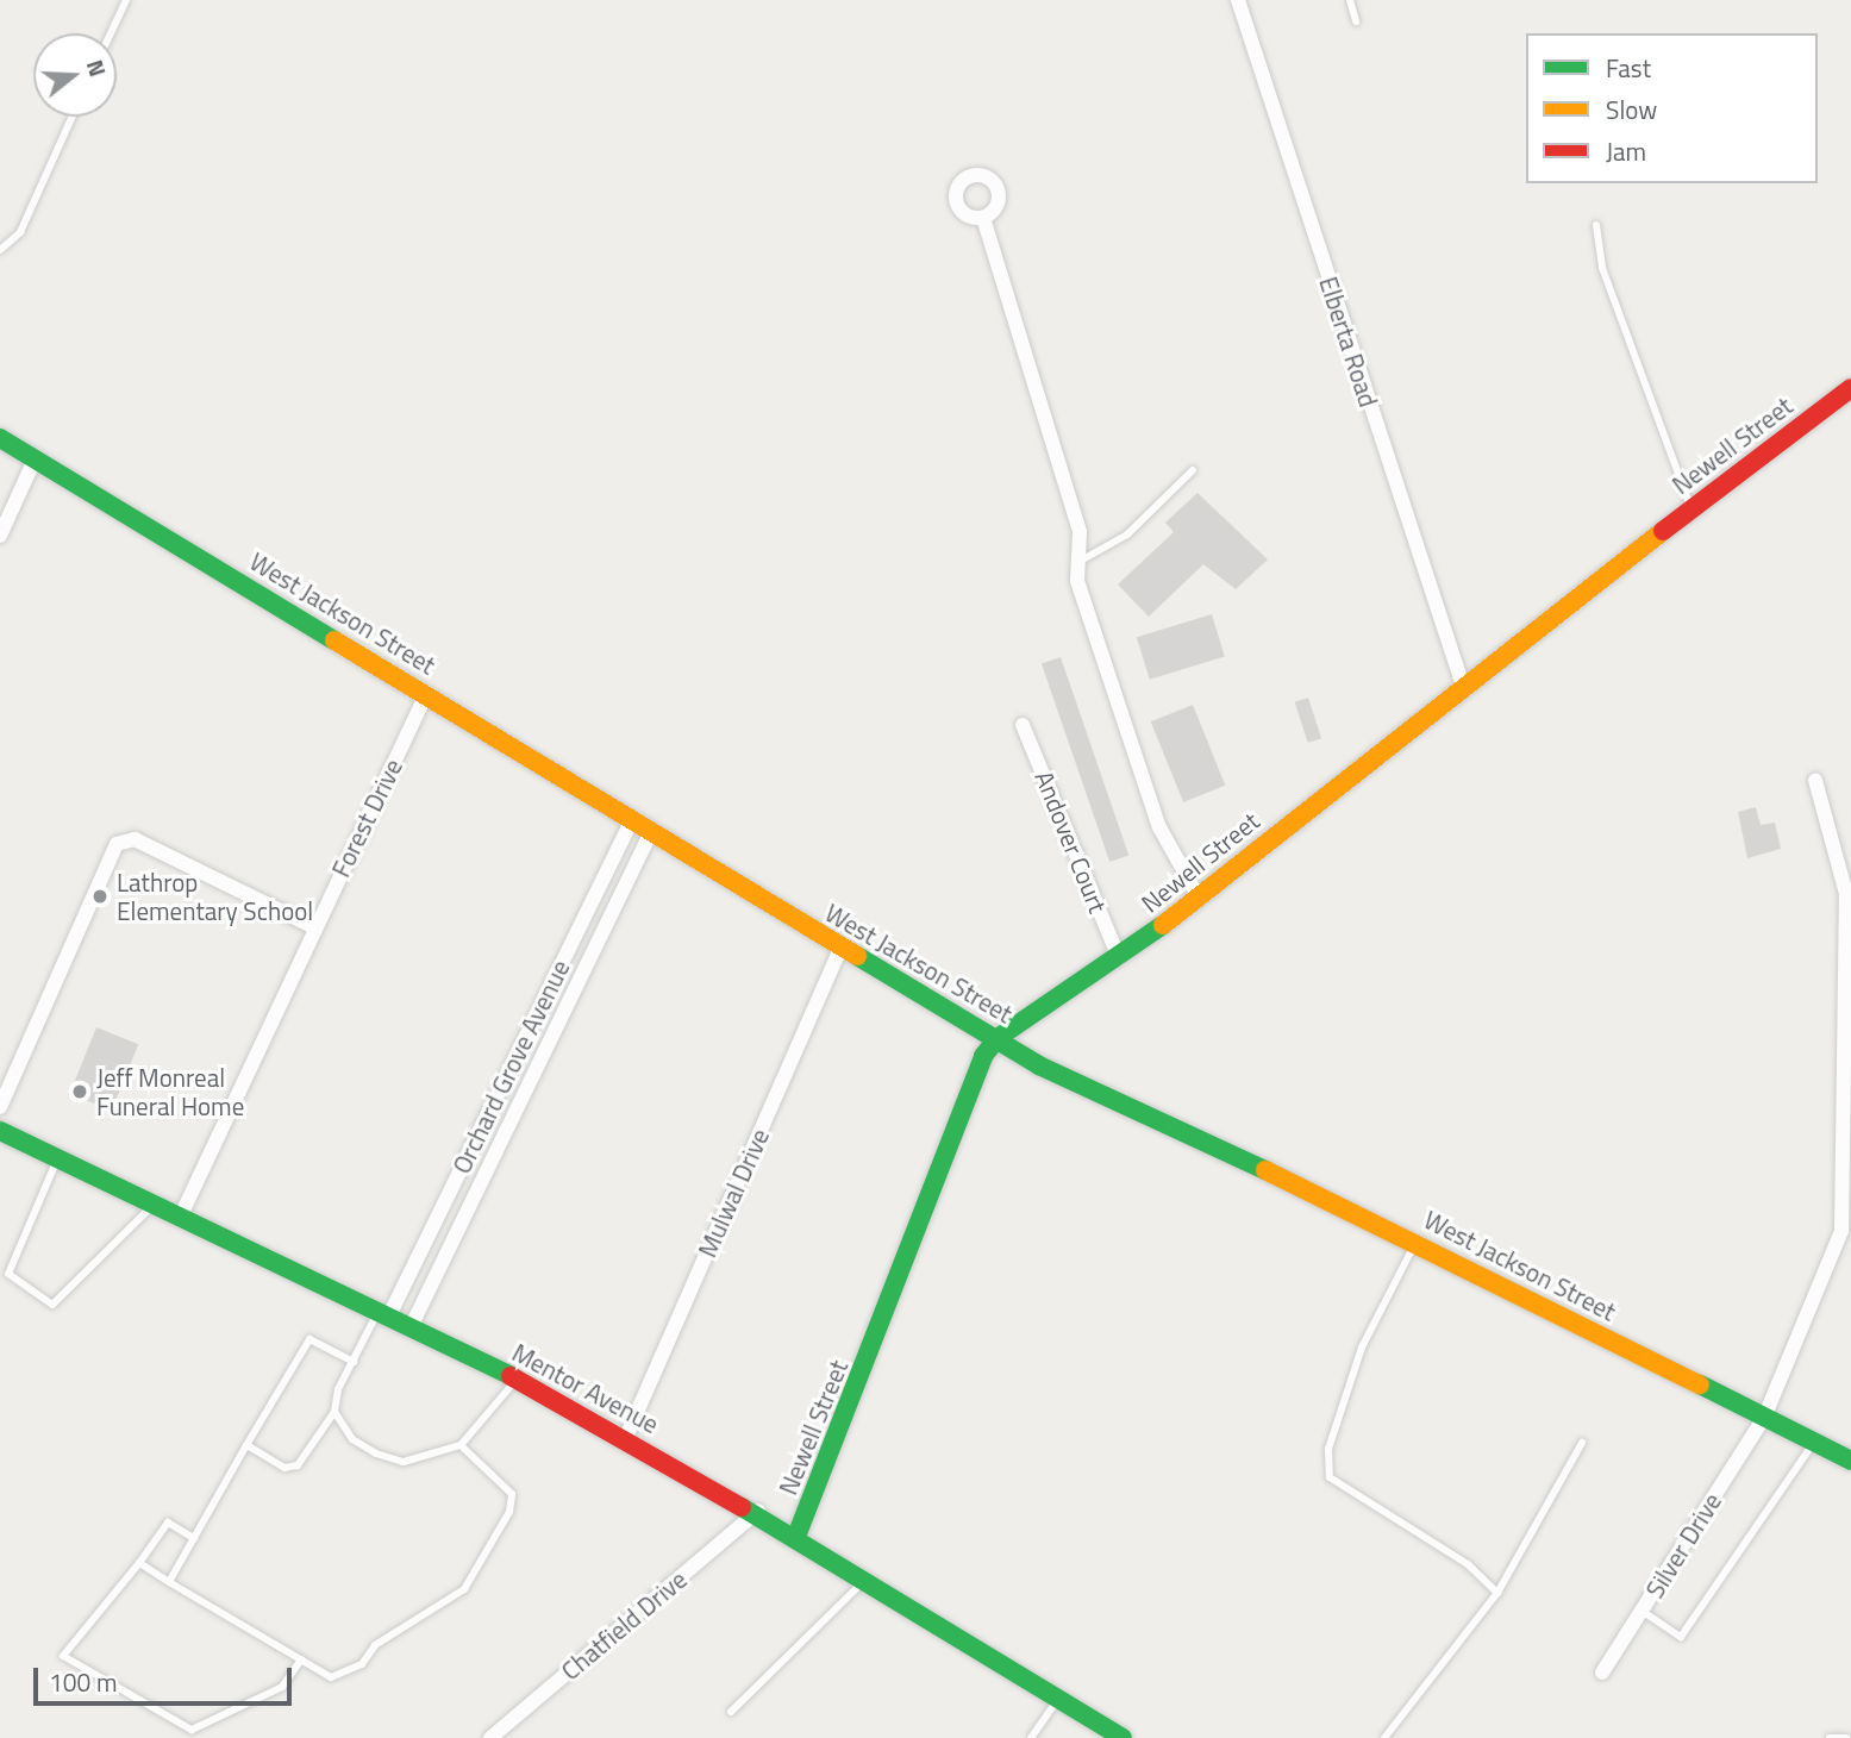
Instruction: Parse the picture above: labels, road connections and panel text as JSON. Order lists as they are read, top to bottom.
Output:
{
  "streets": {
    "street": [
      "Elberta Road",
      "Newell Street",
      "West Jackson Street",
      "Forest Drive",
      "Andover Court",
      "Orchard Grove Avenue",
      "Mulwal Drive",
      "Mentor Avenue",
      "Silver Drive",
      "Chatfield Drive"
    ]
  },
  "crossings": [
    ["Elberta Road", "Newell Street"],
    ["Newell Street", "West Jackson Street"],
    ["Newell Street", "Andover Court"],
    ["Newell Street", "Mentor Avenue"],
    ["West Jackson Street", "Forest Drive"],
    ["West Jackson Street", "Orchard Grove Avenue"],
    ["West Jackson Street", "Mulwal Drive"],
    ["West Jackson Street", "Silver Drive"],
    ["Forest Drive", "Mentor Avenue"],
    ["Orchard Grove Avenue", "Mentor Avenue"],
    ["Mulwal Drive", "Mentor Avenue"],
    ["Mentor Avenue", "Chatfield Drive"]
  ],
  "places": ["Lathrop Elementary School", "Jeff Monreal Funeral Home"],
  "legend": ["Fast", "Slow", "Jam"],
  "scale_bar": "100 m",
  "north": "right"
}
